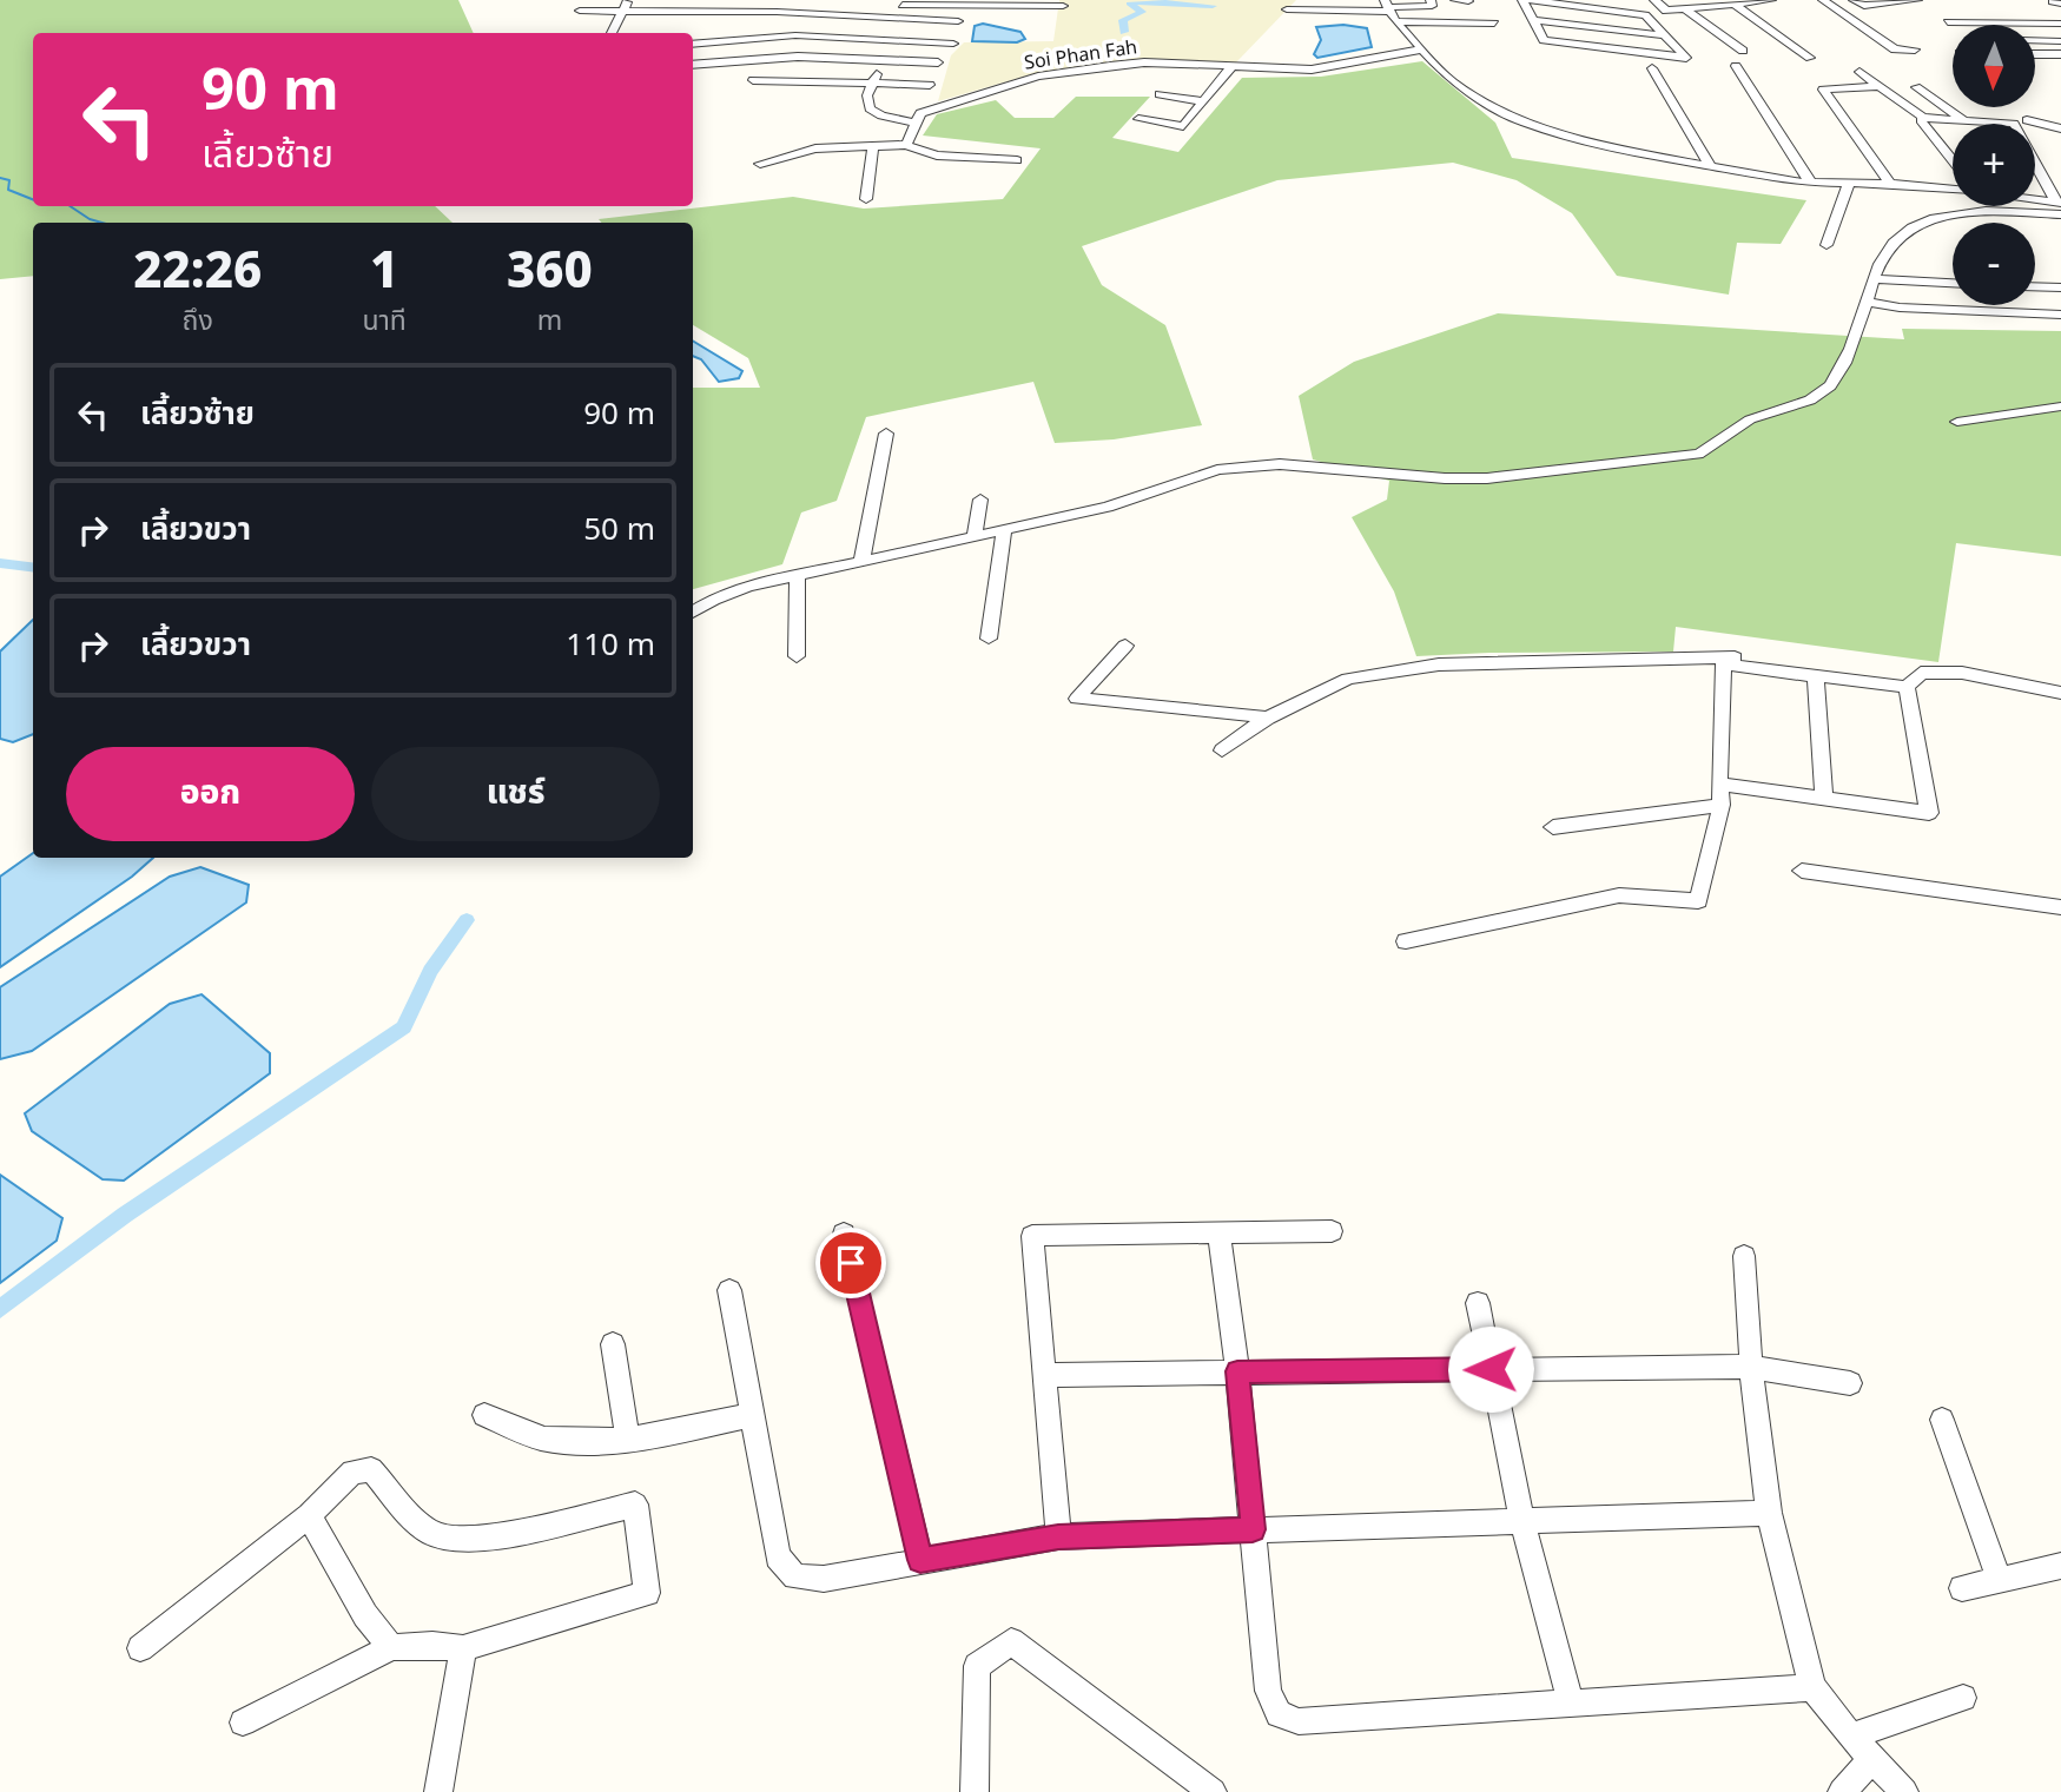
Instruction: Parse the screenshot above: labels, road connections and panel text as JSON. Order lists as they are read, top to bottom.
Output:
{
  "streets": {
    "street": ["Soi Phan Fah"]
  },
  "north": "bottom",
  "page": {
    "map_buttons": ["+", "−"],
    "turn": ["90 m", "เลี้ยวซ้าย"],
    "eta": [
      "22:26",
      "ถึง",
      "1",
      "นาที",
      "360",
      "m"
    ],
    "list": [
      {
        "name": "เลี้ยวซ้าย",
        "value": "90 m"
      },
      {
        "name": "เลี้ยวขวา",
        "value": "50 m"
      },
      {
        "name": "เลี้ยวขวา",
        "value": "110 m"
      }
    ],
    "buttons": ["ออก", "แชร์"]
  }
}
